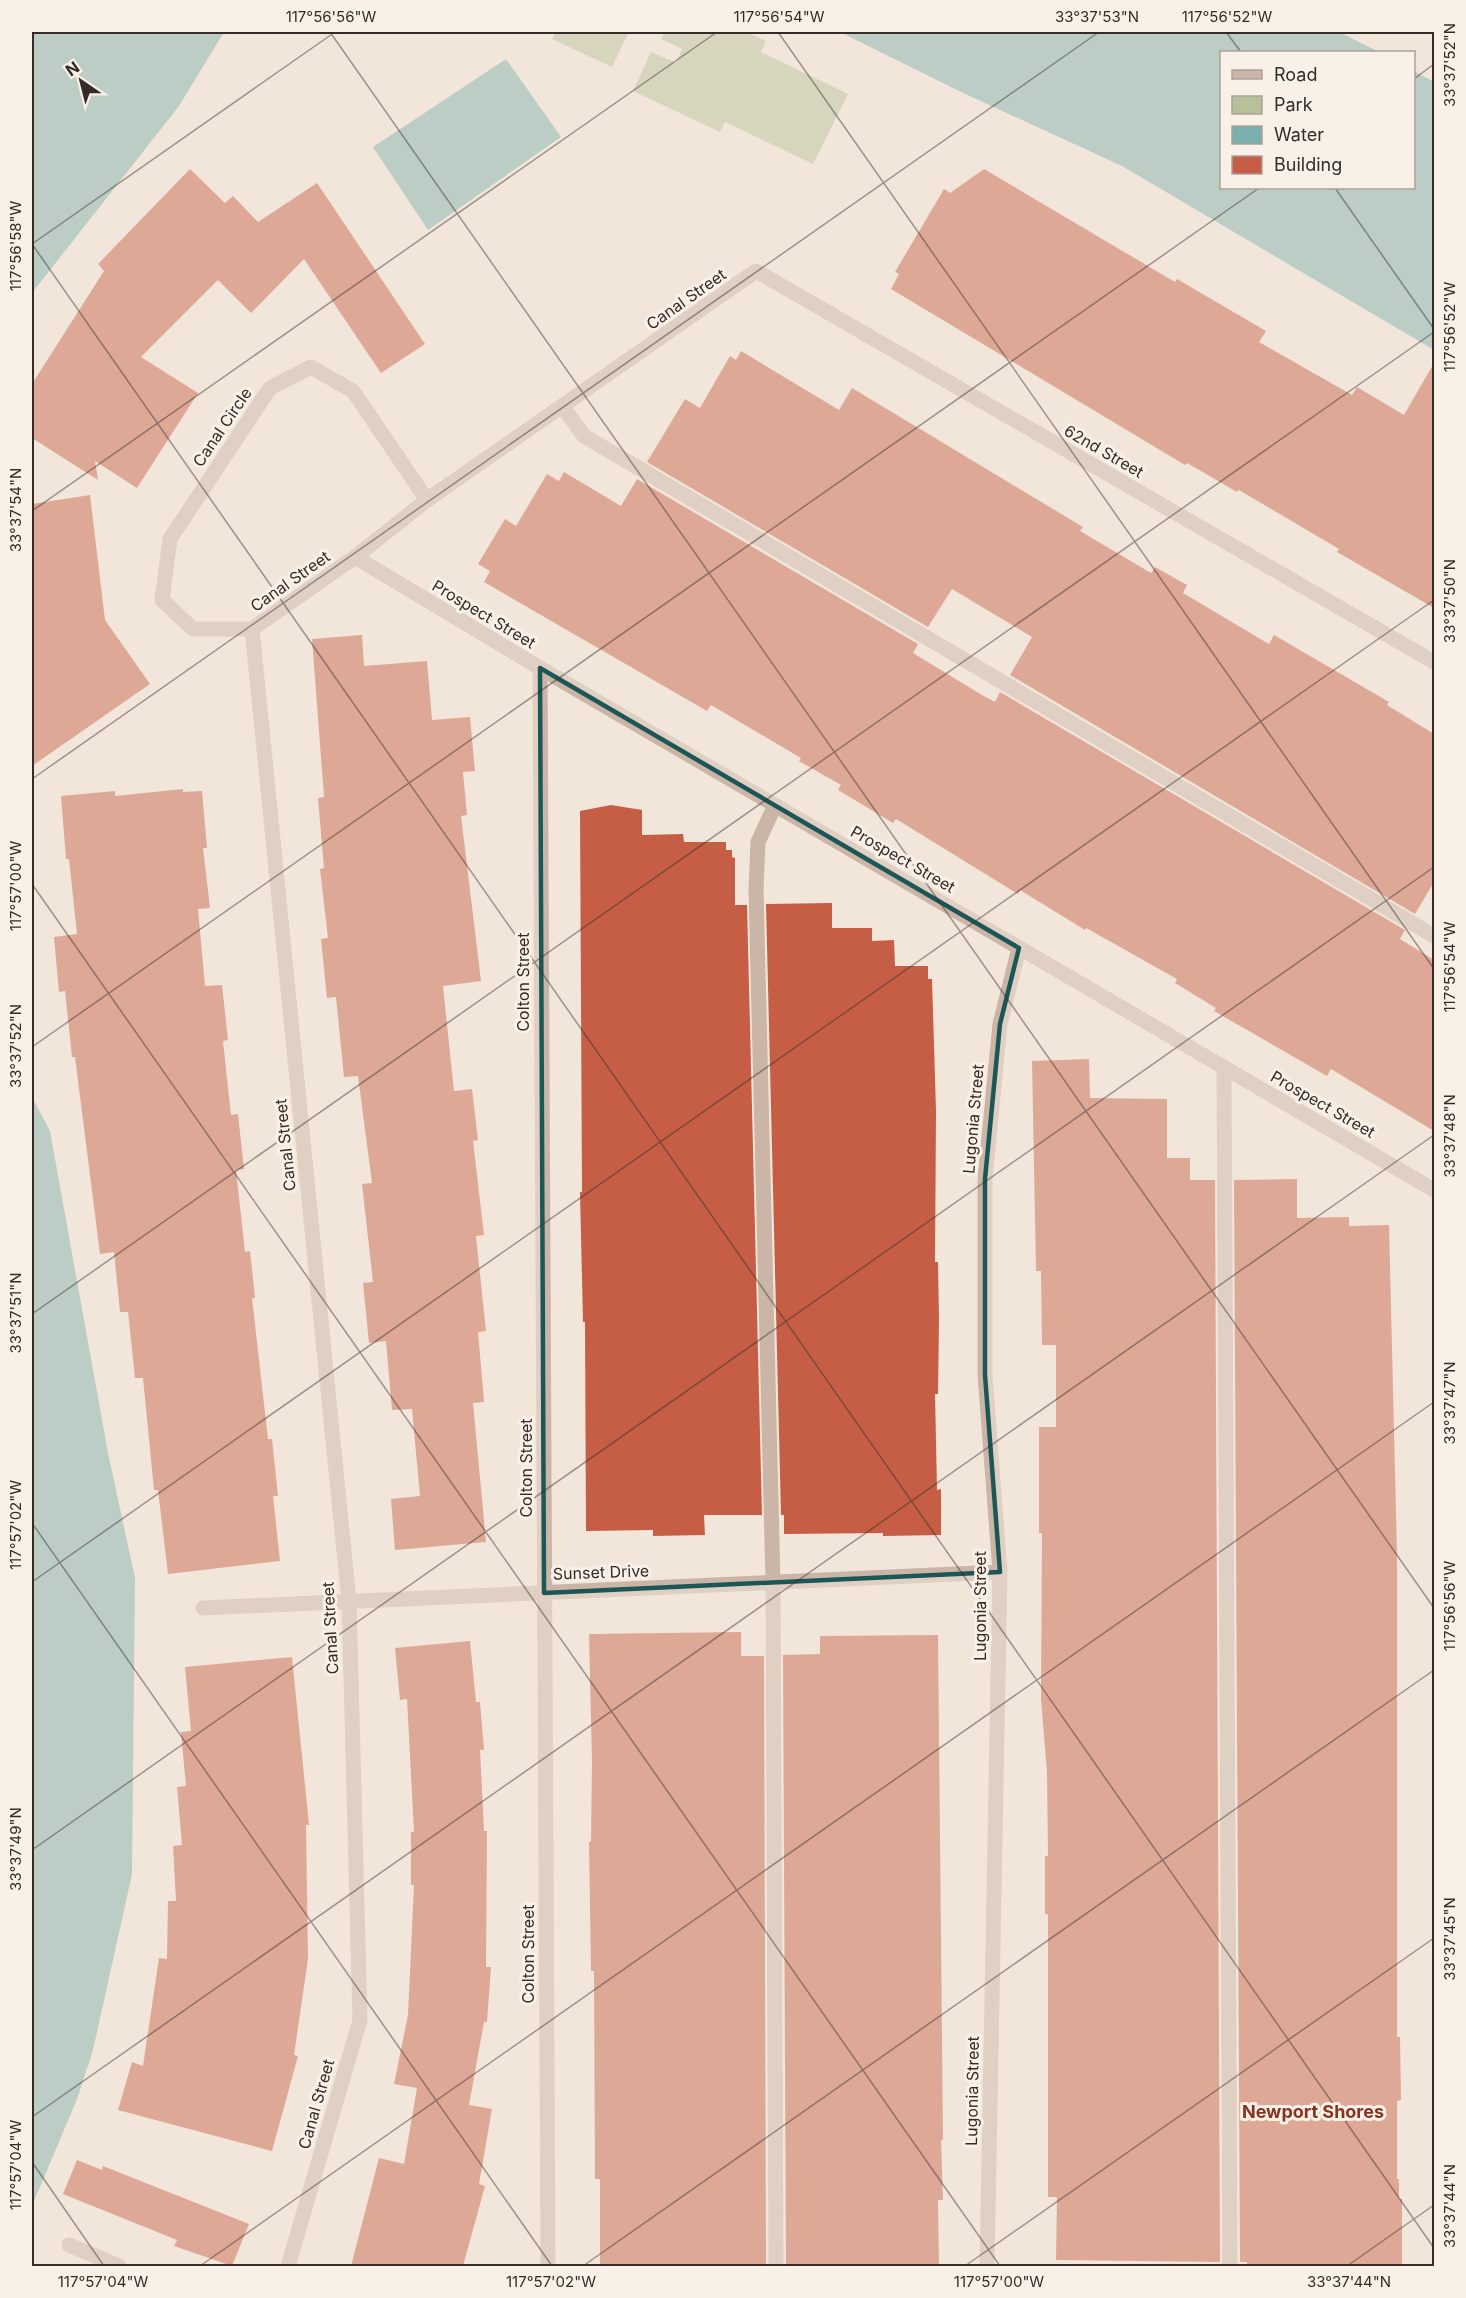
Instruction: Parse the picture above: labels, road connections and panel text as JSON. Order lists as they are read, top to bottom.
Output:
{
  "streets": {
    "street": [
      "Canal Street",
      "Canal Circle",
      "62nd Street",
      "Prospect Street",
      "Colton Street",
      "Lugonia Street",
      "Sunset Drive"
    ]
  },
  "crossings": [
    ["Canal Street", "Canal Circle"],
    ["Canal Street", "62nd Street"],
    ["Canal Street", "Prospect Street"],
    ["Canal Street", "Sunset Drive"],
    ["Prospect Street", "Colton Street"],
    ["Prospect Street", "Lugonia Street"],
    ["Colton Street", "Sunset Drive"],
    ["Lugonia Street", "Sunset Drive"]
  ],
  "districts": ["Newport Shores"],
  "legend": [
    "Road",
    "Park",
    "Water",
    "Building"
  ],
  "north": "top left",
  "coordinates": [
    "117°56'56\"W",
    "117°56'54\"W",
    "33°37'53\"N",
    "117°56'52\"W",
    "33°37'52\"N",
    "117°56'58\"W",
    "33°37'54\"N",
    "33°37'50\"N",
    "117°57'00\"W",
    "33°37'48\"N",
    "33°37'51\"N",
    "33°37'47\"N",
    "117°57'02\"W",
    "33°37'49\"N",
    "33°37'45\"N",
    "117°57'04\"W",
    "33°37'44\"N"
  ]
}
